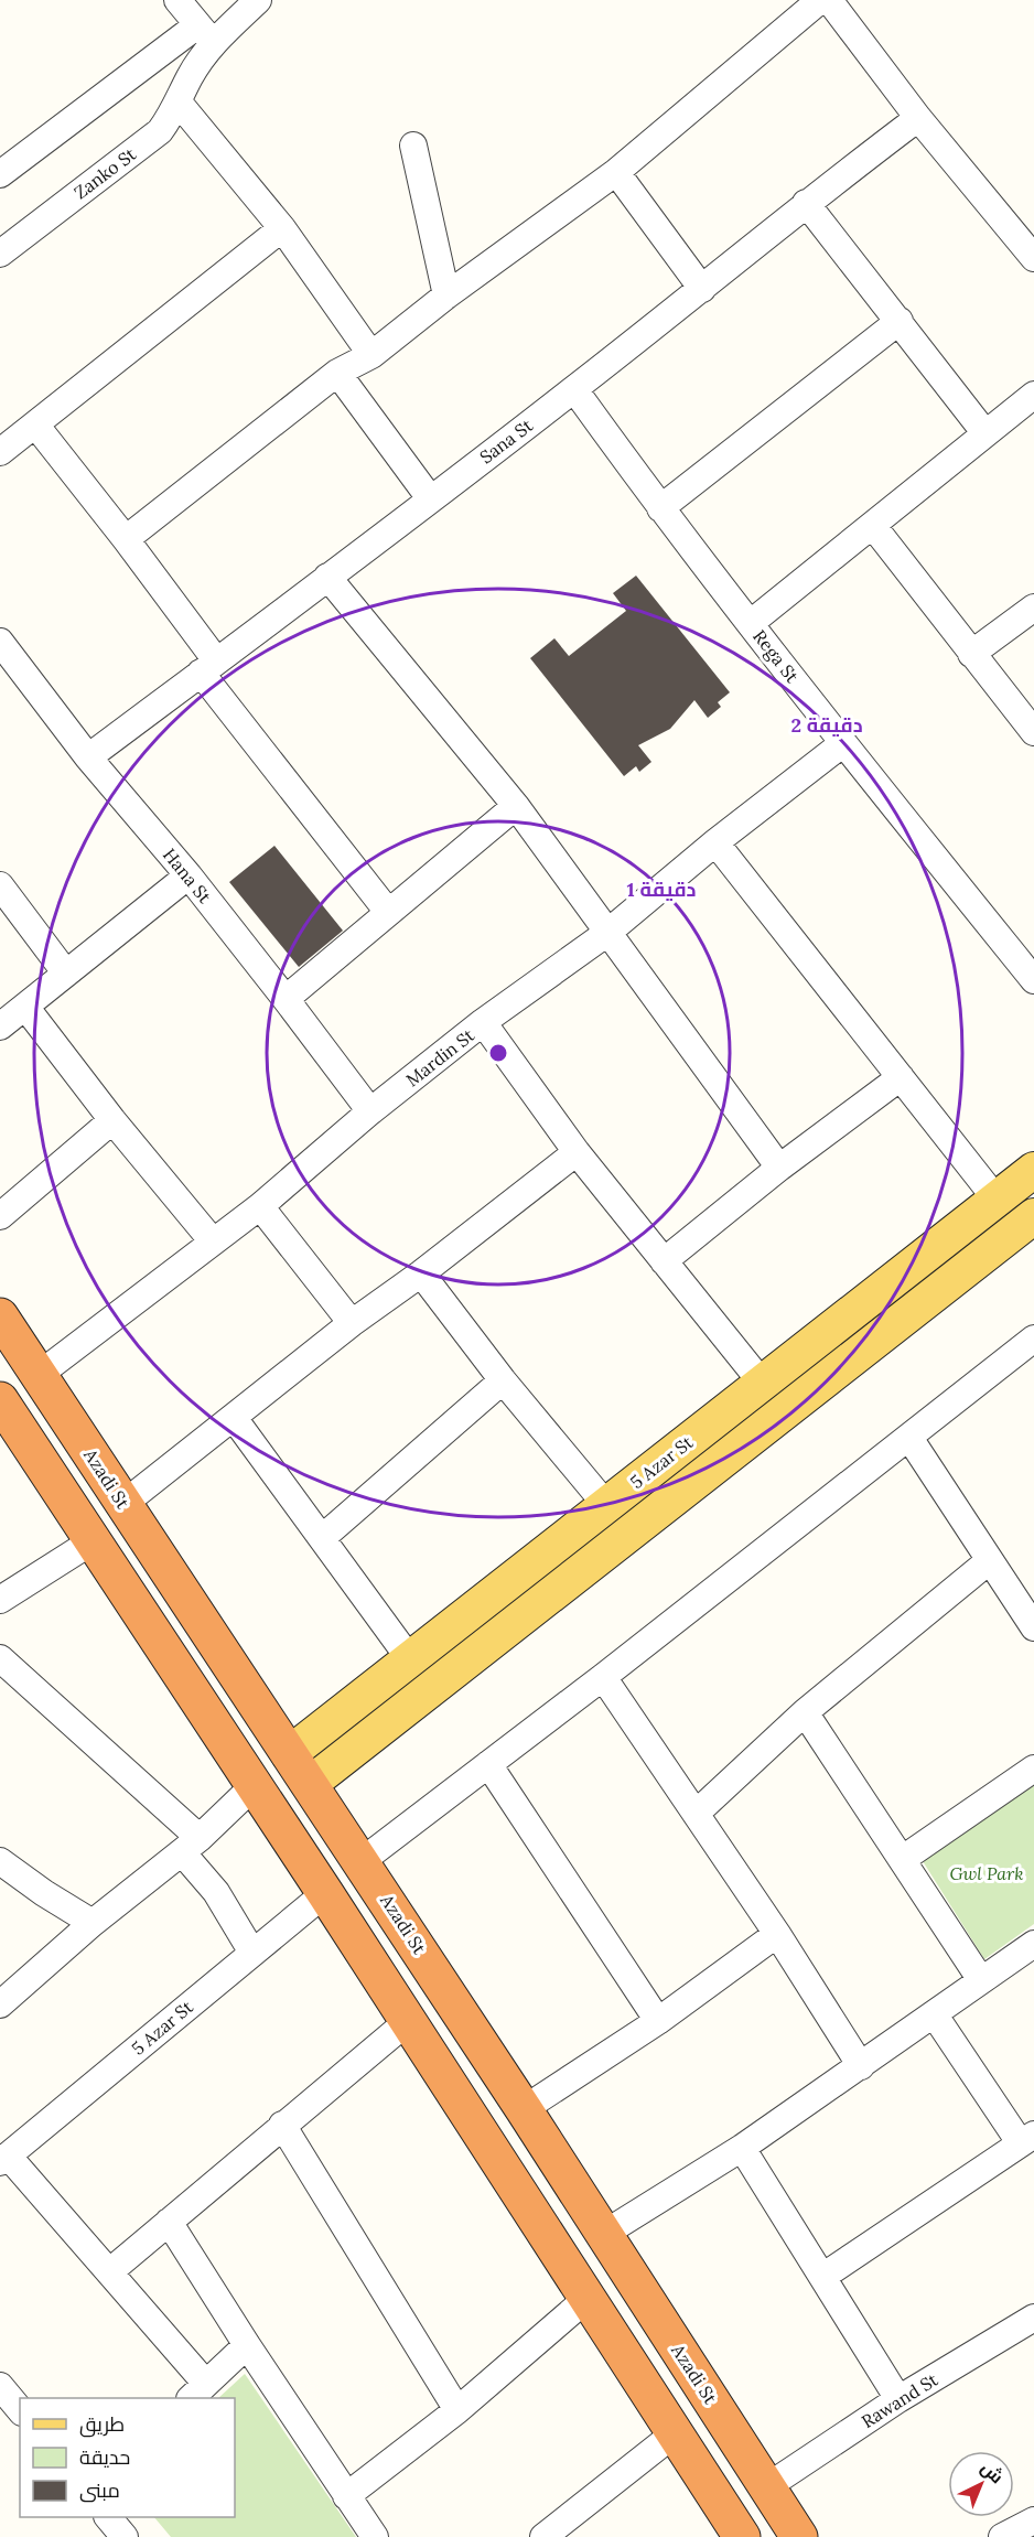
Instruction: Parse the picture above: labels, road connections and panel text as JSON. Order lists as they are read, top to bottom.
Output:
{
  "streets": {
    "highway": ["Azadi St"],
    "main road": ["5 Azar St"],
    "street": [
      "Zanko St",
      "Sana St",
      "Rega St",
      "Hana St",
      "Mardin St",
      "Rawand St"
    ]
  },
  "crossings": [
    ["Sana St", "Rega St"],
    ["Sana St", "Hana St"],
    ["Rega St", "Mardin St"],
    ["Hana St", "Mardin St"],
    ["Mardin St", "Azadi St"],
    ["5 Azar St", "Azadi St"],
    ["Azadi St", "Rawand St"]
  ],
  "parks": ["Gwl Park"],
  "legend": ["طريق", "حديقة", "مبنى"],
  "north": "top right",
  "rings": ["2 دقيقة", "1 دقيقة"]
}
